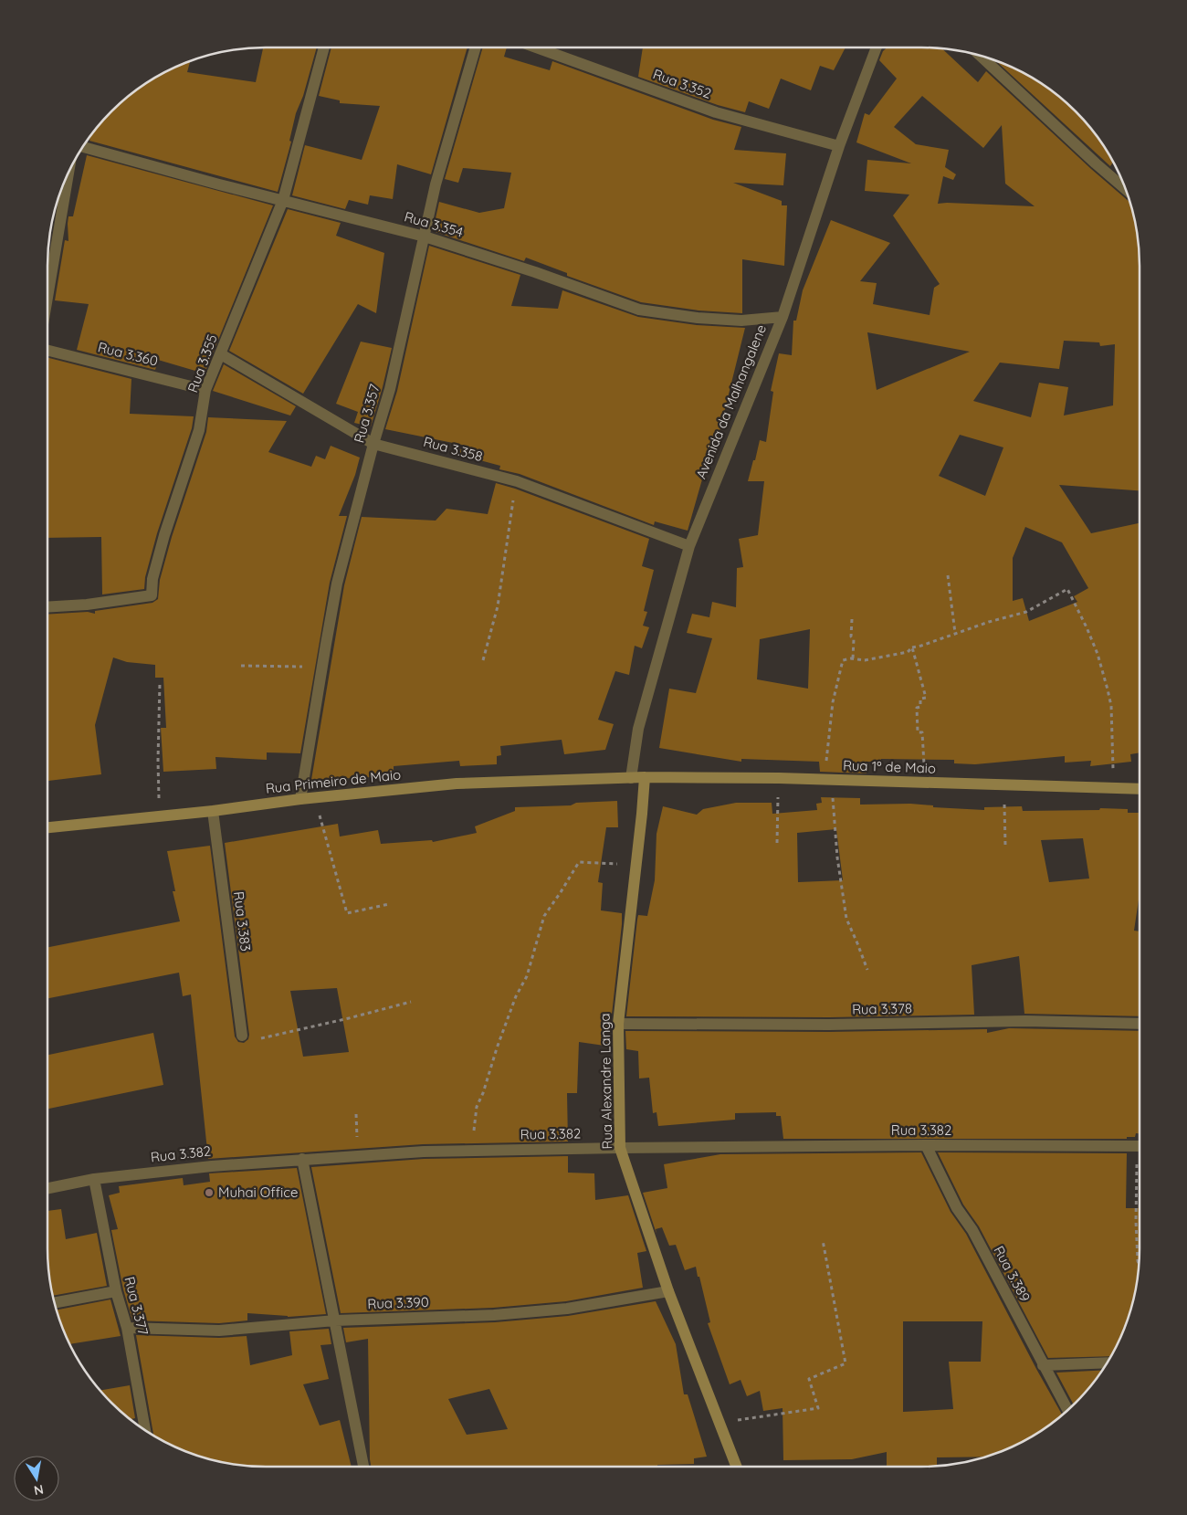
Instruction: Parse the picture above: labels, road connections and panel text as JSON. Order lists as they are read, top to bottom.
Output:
{
  "streets": {
    "street": [
      "Rua 3.352",
      "Rua 3.354",
      "Rua 3.360",
      "Rua 3.355",
      "Avenida da Malhangalene",
      "Rua 3.357",
      "Rua 3.358",
      "Rua 1º de Maio",
      "Rua Primeiro de Maio",
      "Rua 3.383",
      "Rua 3.378",
      "Rua Alexandre Langa",
      "Rua 3.382",
      "Rua 3.389",
      "Rua 3.390",
      "Rua 3.377"
    ]
  },
  "crossings": [
    ["Rua 3.352", "Avenida da Malhangalene"],
    ["Rua 3.354", "Rua 3.355"],
    ["Rua 3.354", "Avenida da Malhangalene"],
    ["Rua 3.354", "Rua 3.357"],
    ["Rua 3.360", "Rua 3.355"],
    ["Rua 3.355", "Rua 3.358"],
    ["Avenida da Malhangalene", "Rua 3.358"],
    ["Avenida da Malhangalene", "Rua 1º de Maio"],
    ["Avenida da Malhangalene", "Rua Primeiro de Maio"],
    ["Rua 3.357", "Rua 3.358"],
    ["Rua 3.357", "Rua Primeiro de Maio"],
    ["Rua 1º de Maio", "Rua Primeiro de Maio"],
    ["Rua 1º de Maio", "Rua Alexandre Langa"],
    ["Rua Primeiro de Maio", "Rua 3.383"],
    ["Rua 3.378", "Rua Alexandre Langa"],
    ["Rua Alexandre Langa", "Rua 3.382"],
    ["Rua Alexandre Langa", "Rua 3.390"],
    ["Rua 3.382", "Rua 3.389"],
    ["Rua 3.382", "Rua 3.377"],
    ["Rua 3.390", "Rua 3.377"]
  ],
  "places": ["Muhai Office"],
  "north": "bottom"
}
